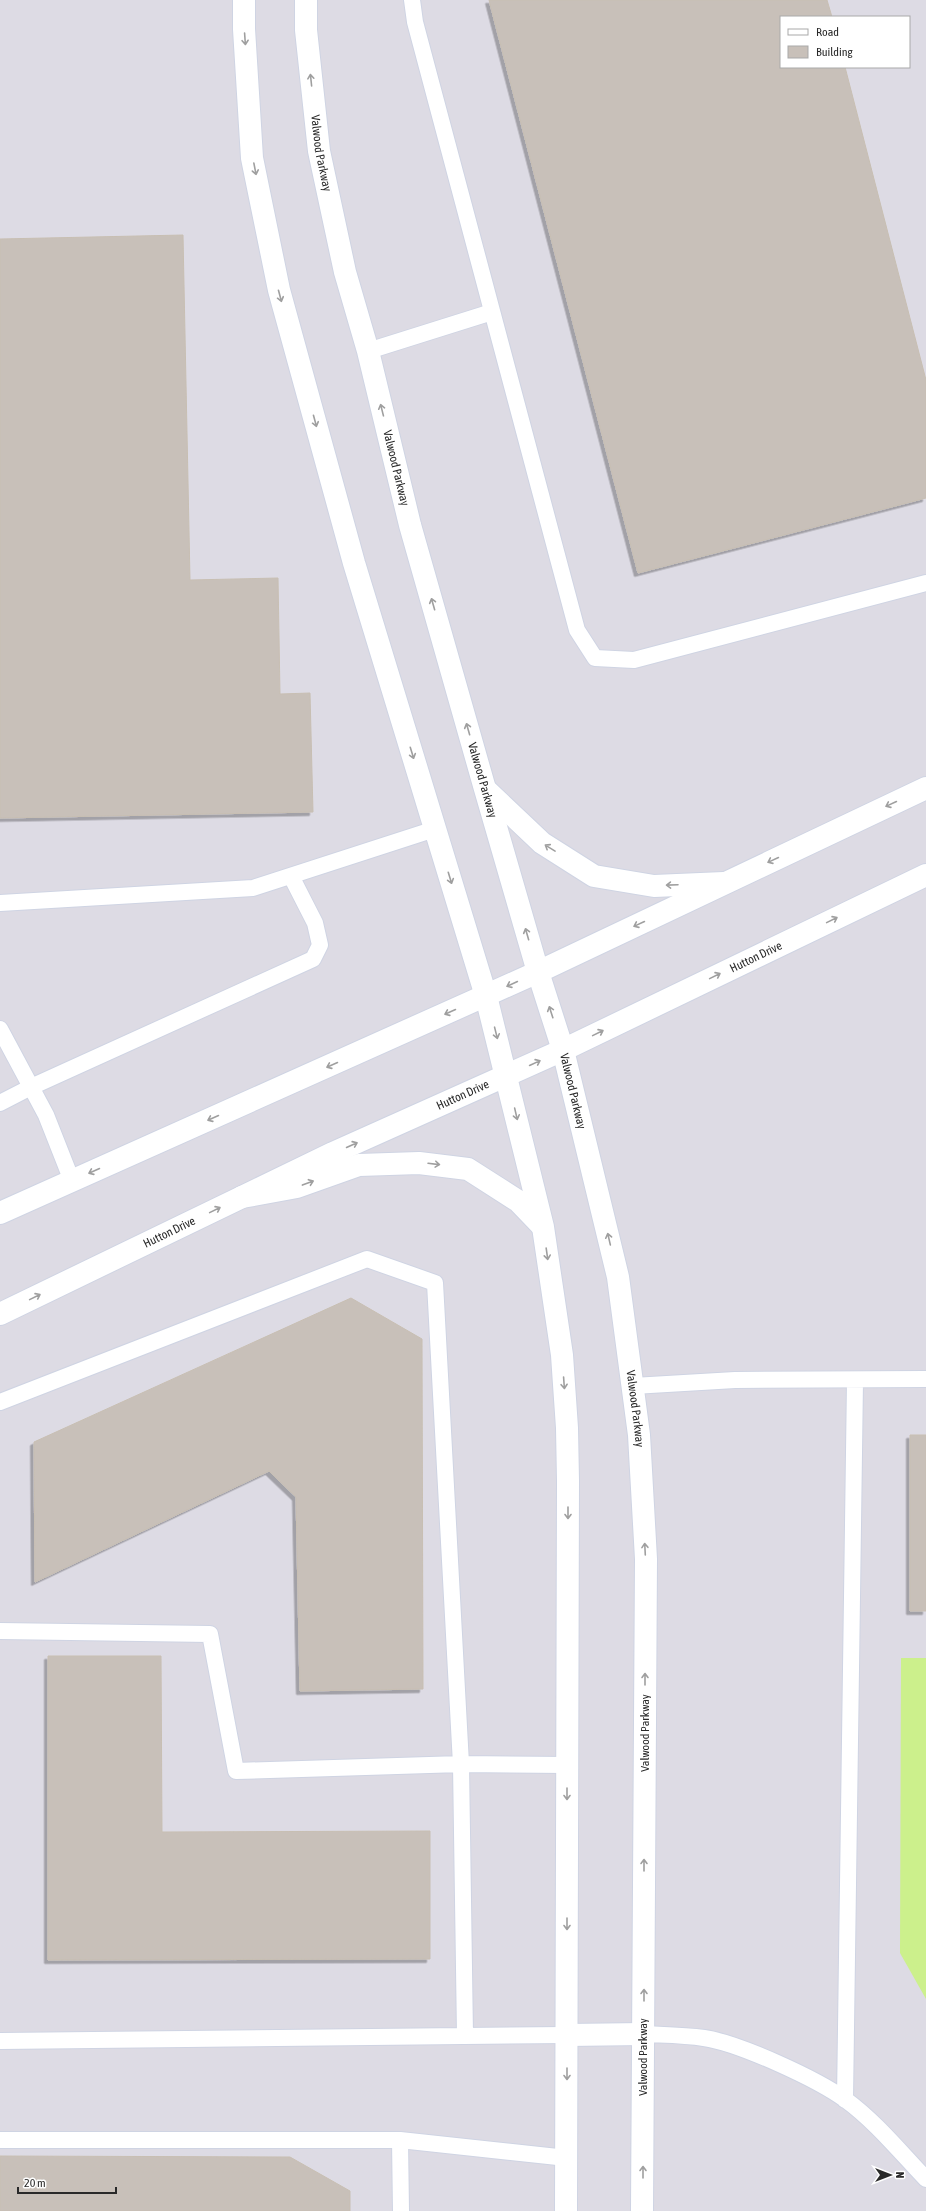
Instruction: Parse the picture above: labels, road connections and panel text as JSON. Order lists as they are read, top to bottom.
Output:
{
  "streets": {
    "main road": ["Valwood Parkway", "Hutton Drive"]
  },
  "crossings": [
    ["Valwood Parkway", "Hutton Drive"]
  ],
  "legend": ["Road", "Building"],
  "scale_bar": "20 m",
  "north": "right"
}
